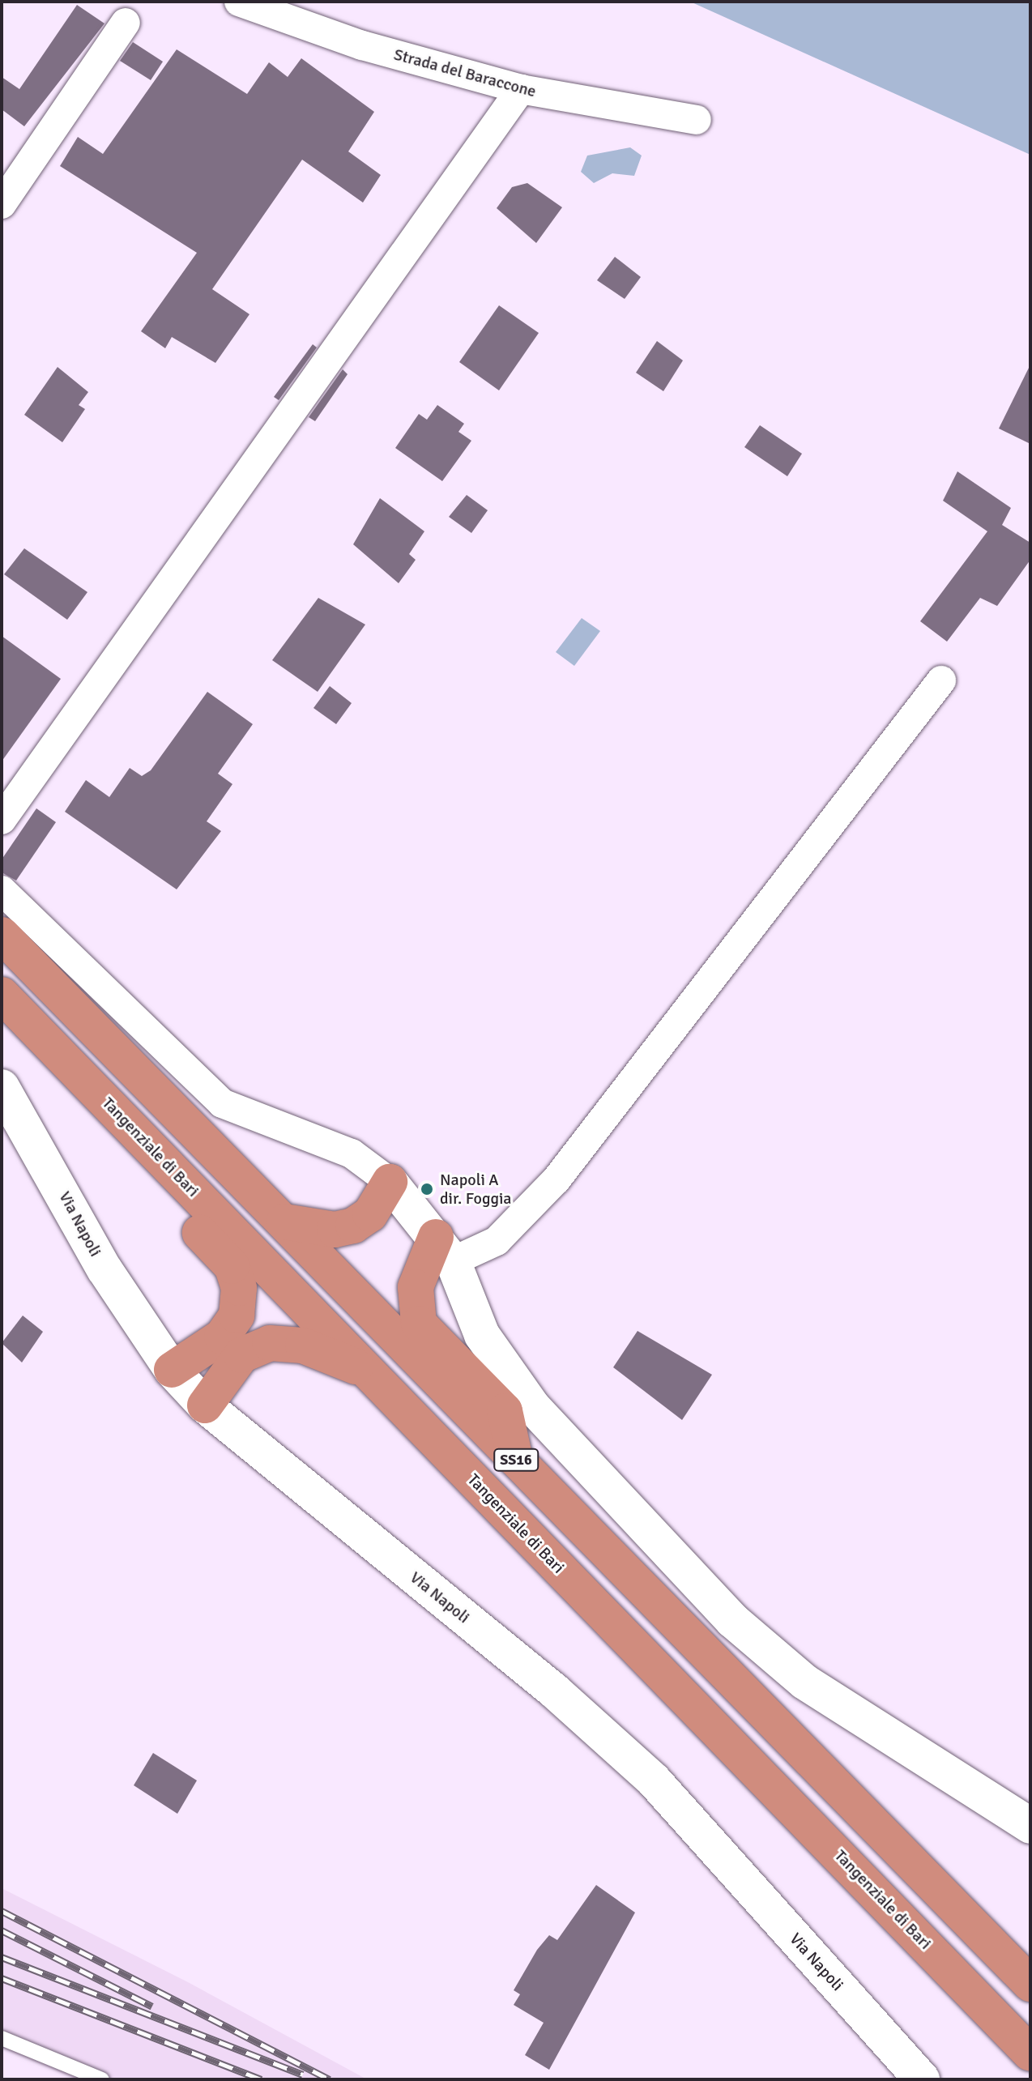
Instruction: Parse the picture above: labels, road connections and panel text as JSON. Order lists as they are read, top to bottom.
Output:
{
  "streets": {
    "highway": ["Tangenziale di Bari", "SS16"],
    "street": ["Strada del Baraccone", "Via Napoli"]
  },
  "places": ["Napoli A dir. Foggia"]
}
